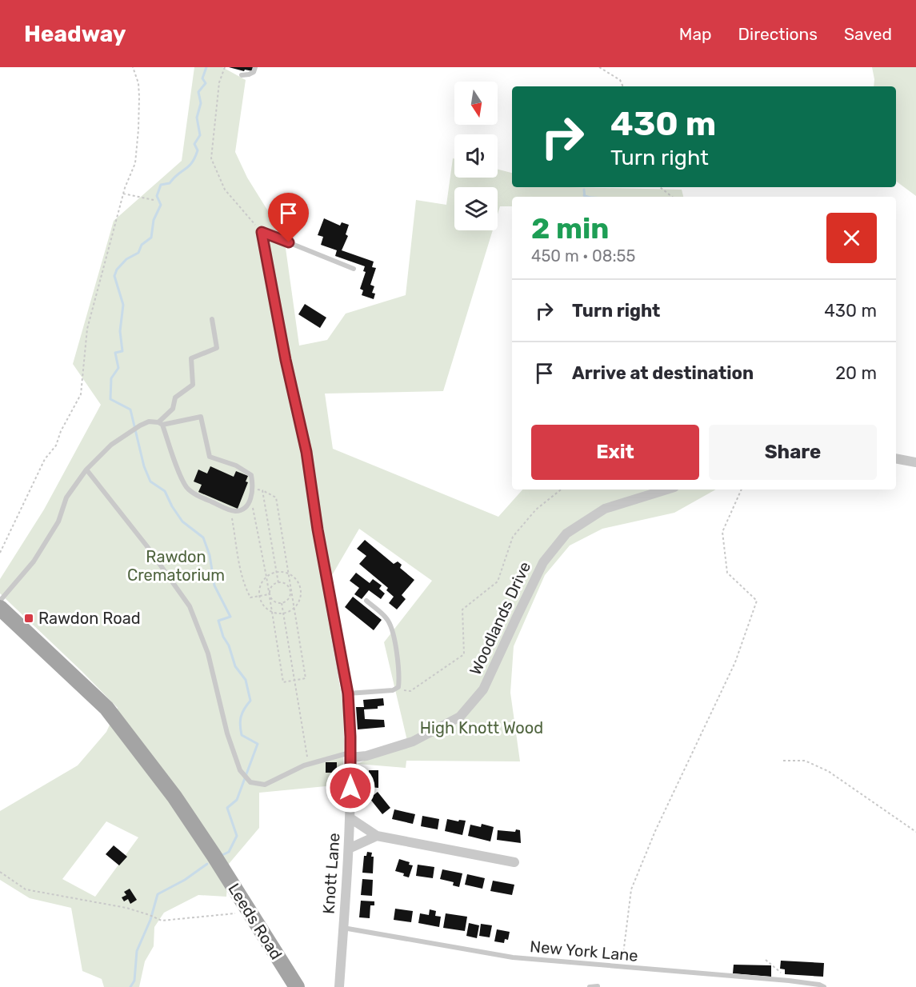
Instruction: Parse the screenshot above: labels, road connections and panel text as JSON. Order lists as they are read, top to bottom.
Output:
{
  "streets": {
    "main road": ["Leeds Road"],
    "street": ["Woodlands Drive", "Knott Lane"],
    "lane": ["New York Lane"]
  },
  "crossings": [
    ["Woodlands Drive", "Knott Lane"],
    ["Knott Lane", "New York Lane"]
  ],
  "parks": ["Rawdon Crematorium", "High Knott Wood"],
  "places": {
    "transit": ["Rawdon Road"]
  },
  "north": "bottom",
  "page": {
    "header": "Headway",
    "nav": ["Map", "Directions", "Saved"],
    "turn": ["430 m", "Turn right"],
    "heading": ["2 min", "450 m · 08:55"],
    "list": [
      {
        "name": "Turn right",
        "value": "430 m"
      },
      {
        "name": "Arrive at destination",
        "value": "20 m"
      }
    ],
    "buttons": ["Exit", "Share"]
  }
}
